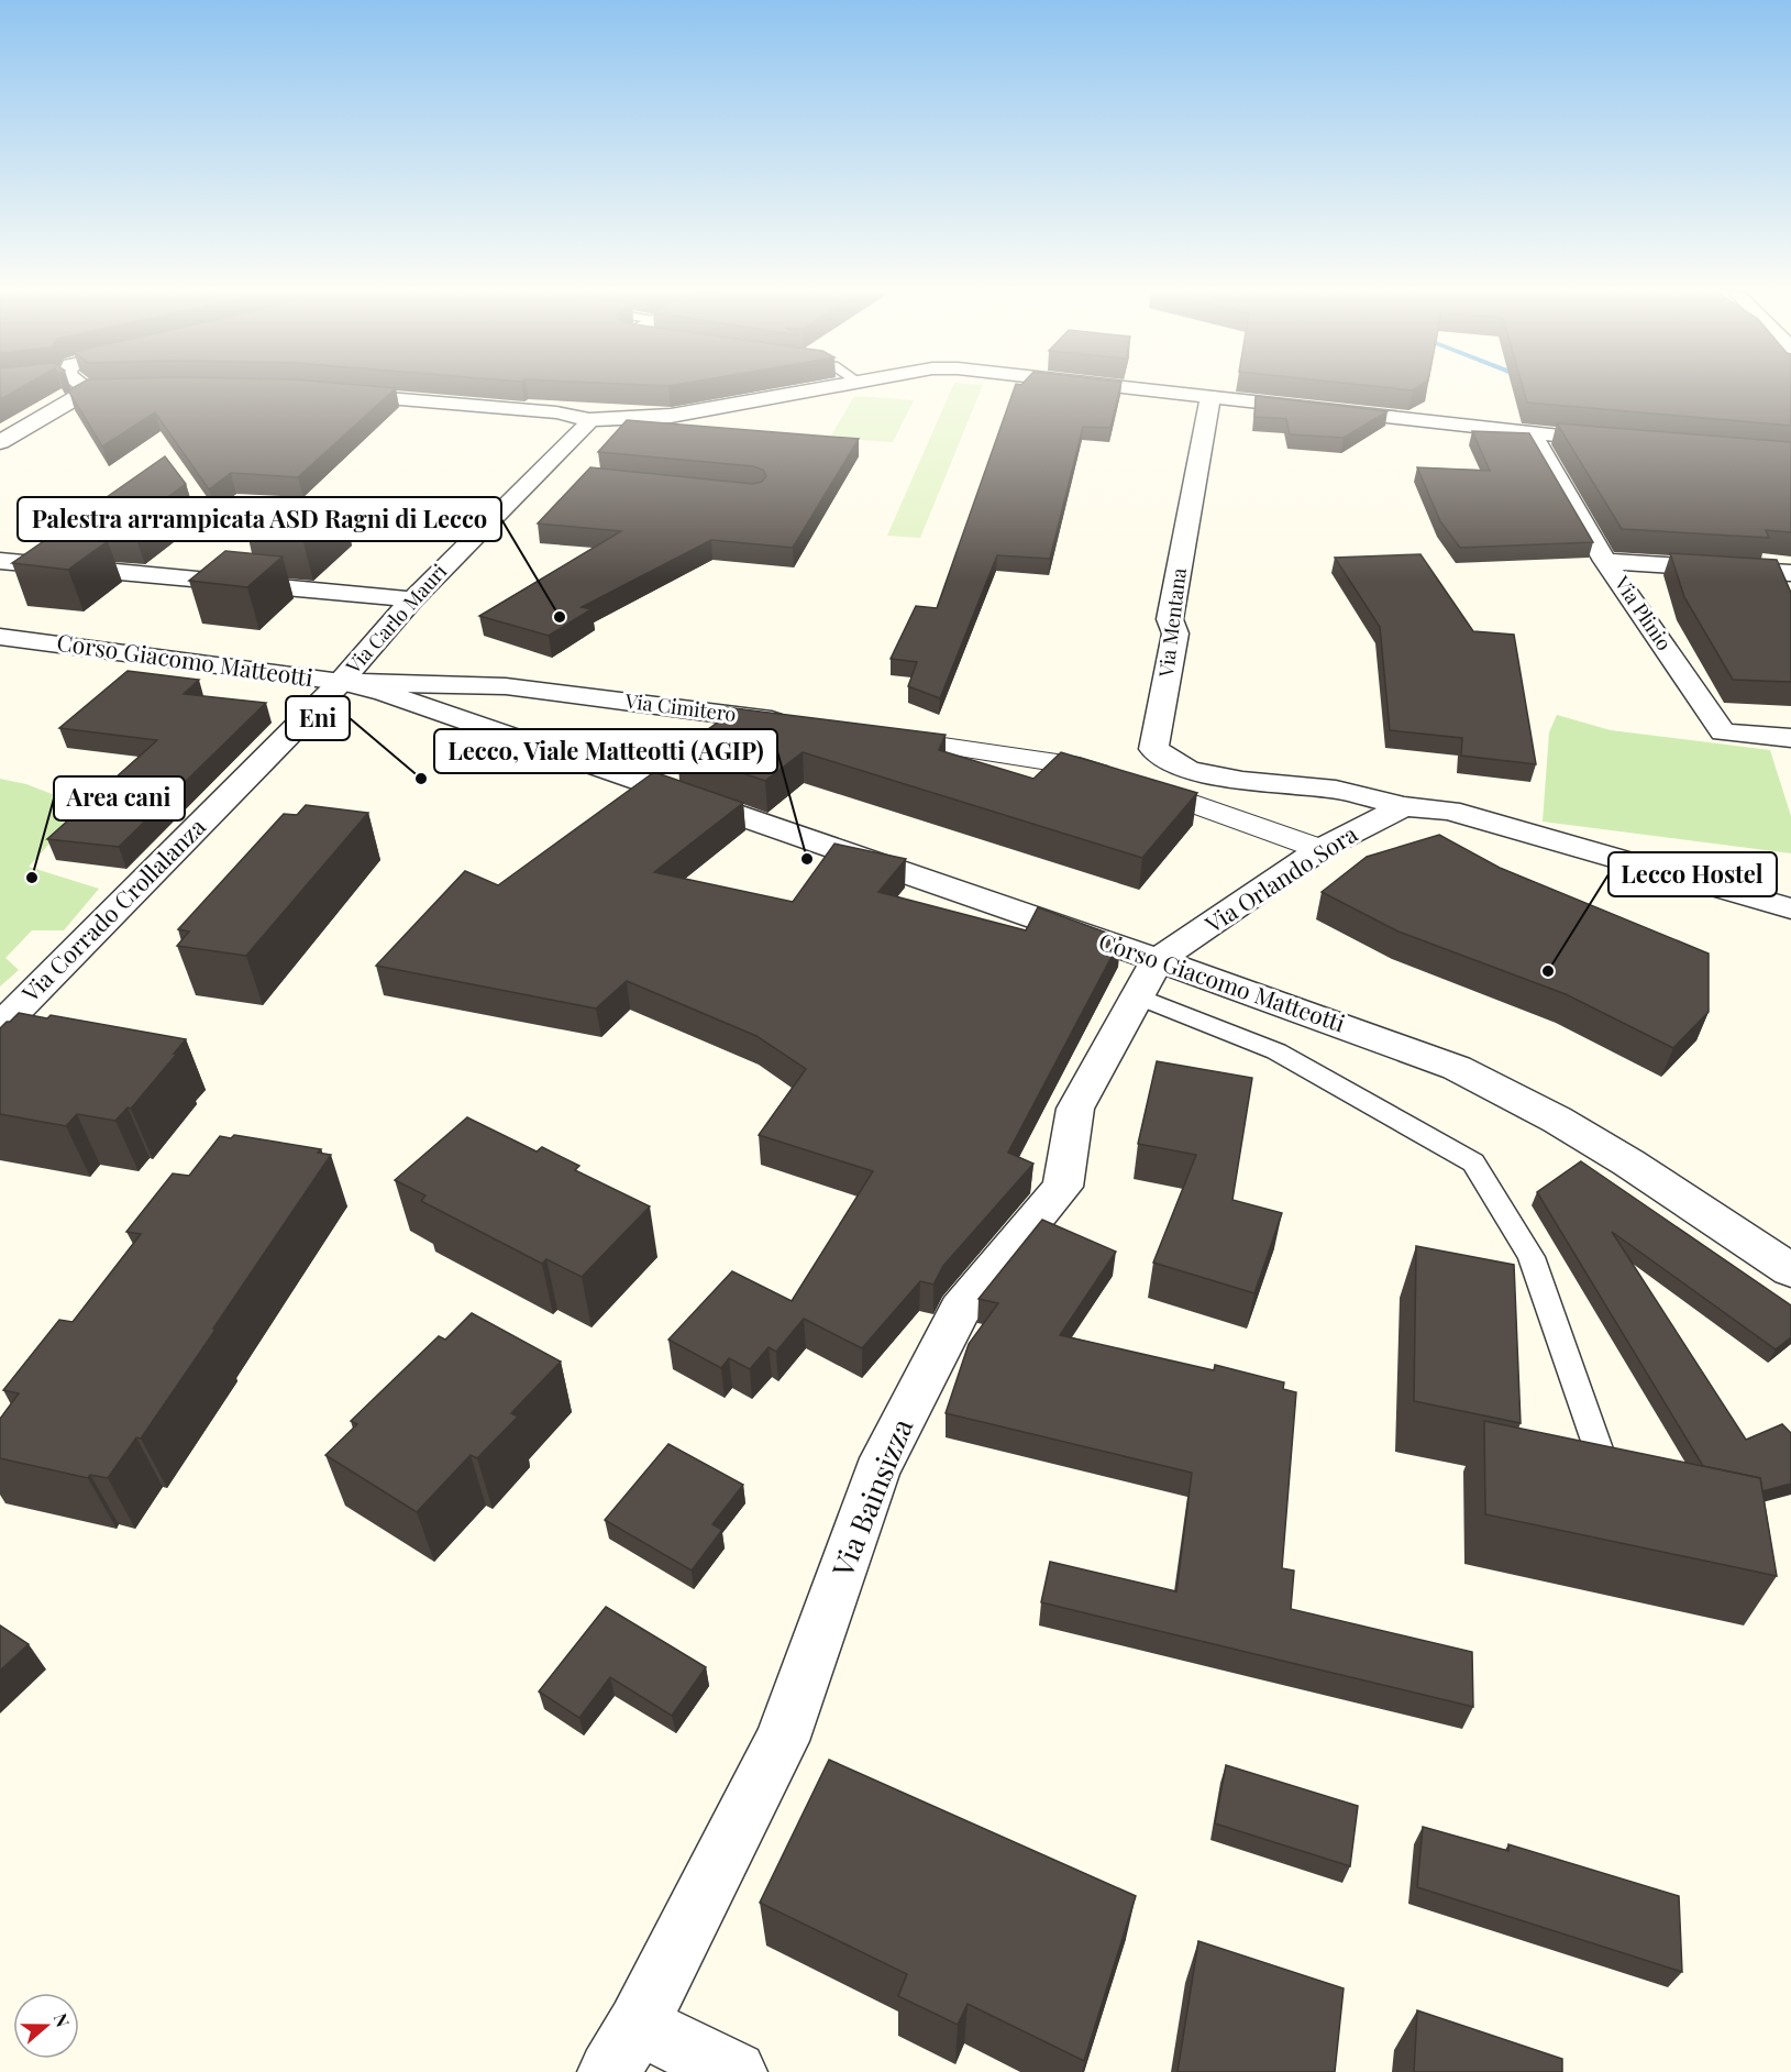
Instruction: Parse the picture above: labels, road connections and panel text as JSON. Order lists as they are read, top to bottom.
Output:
{
  "streets": {
    "street": [
      "Via Plinio",
      "Via Carlo Mauri",
      "Via Mentana",
      "Corso Giacomo Matteotti",
      "Via Cimitero",
      "Via Orlando Sora",
      "Via Corrado Crollalanza",
      "Via Bainsizza"
    ]
  },
  "crossings": [
    ["Via Carlo Mauri", "Corso Giacomo Matteotti"],
    ["Via Carlo Mauri", "Via Cimitero"],
    ["Via Carlo Mauri", "Via Corrado Crollalanza"],
    ["Via Mentana", "Via Orlando Sora"],
    ["Corso Giacomo Matteotti", "Via Cimitero"],
    ["Corso Giacomo Matteotti", "Via Orlando Sora"],
    ["Corso Giacomo Matteotti", "Via Corrado Crollalanza"],
    ["Corso Giacomo Matteotti", "Via Bainsizza"],
    ["Via Cimitero", "Via Corrado Crollalanza"],
    ["Via Orlando Sora", "Via Bainsizza"]
  ],
  "places": [
    "Palestra arrampicata ASD Ragni di Lecco",
    "Eni",
    "Lecco, Viale Matteotti (AGIP)",
    "Area cani",
    "Lecco Hostel"
  ],
  "north": "right"
}
